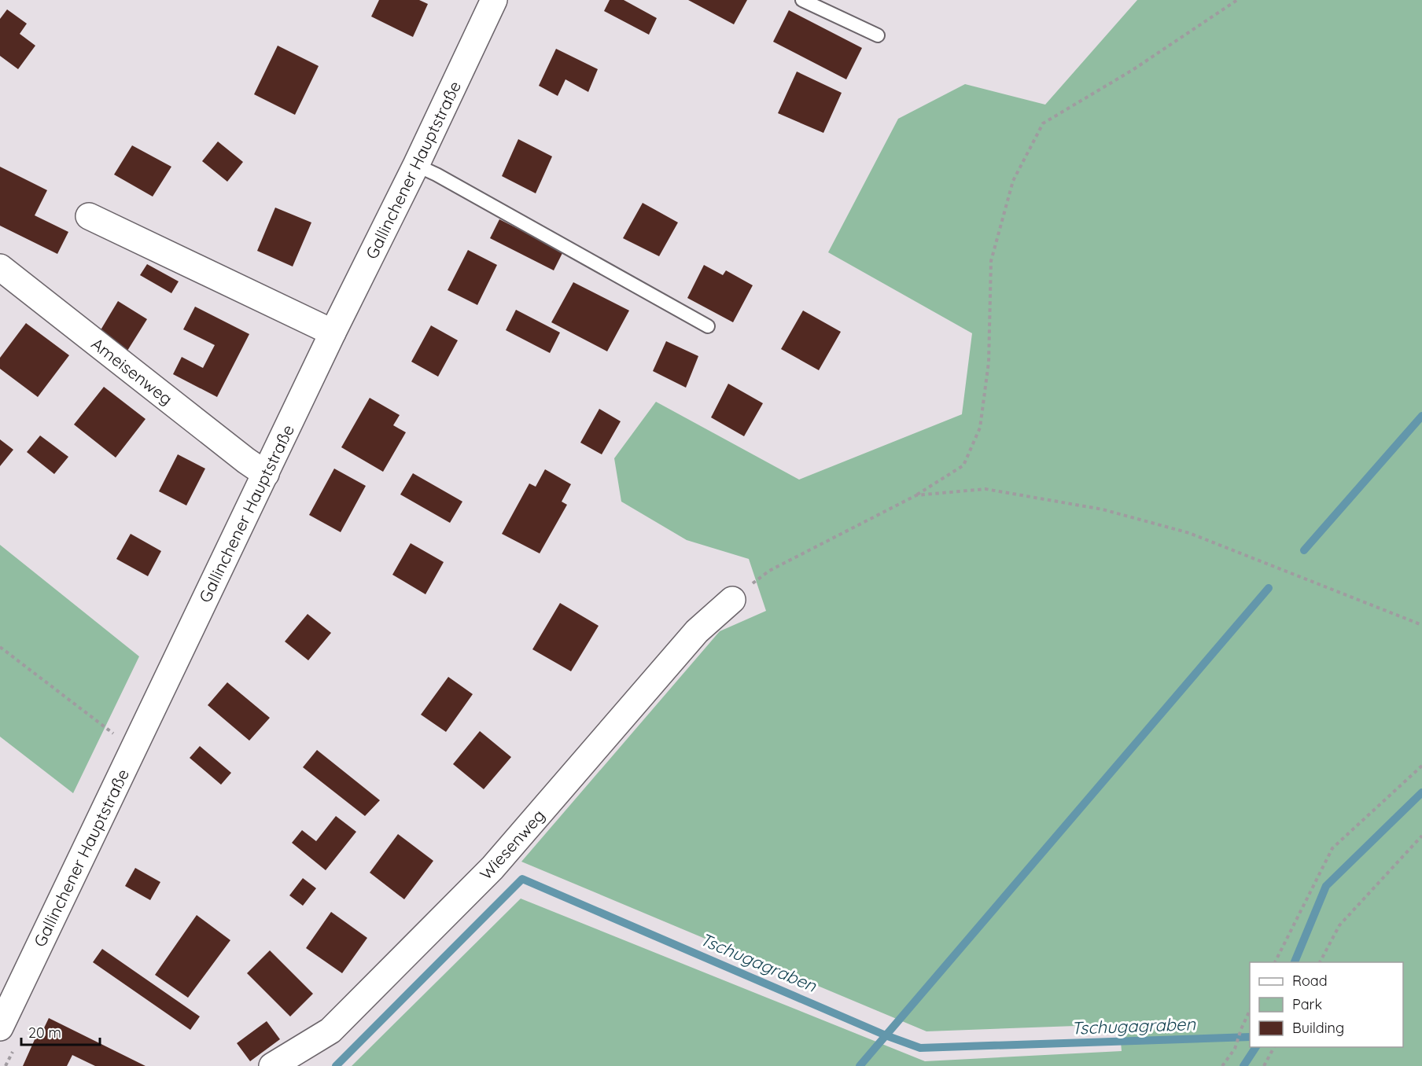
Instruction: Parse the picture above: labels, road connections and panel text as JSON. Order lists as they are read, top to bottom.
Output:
{
  "streets": {
    "street": ["Gallinchener Hauptstraße", "Ameisenweg", "Wiesenweg"]
  },
  "crossings": [
    ["Gallinchener Hauptstraße", "Ameisenweg"]
  ],
  "water": ["Tschugagraben"],
  "legend": ["Road", "Park", "Building"],
  "scale_bar": "20 m"
}
